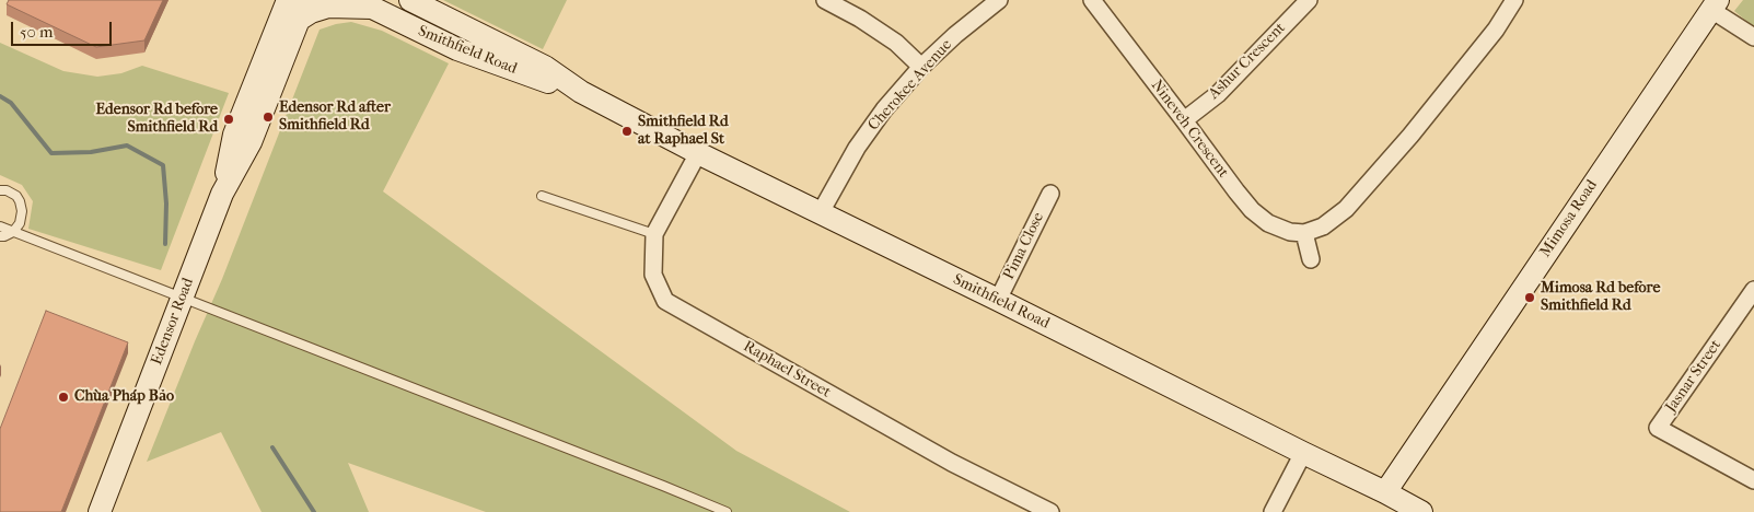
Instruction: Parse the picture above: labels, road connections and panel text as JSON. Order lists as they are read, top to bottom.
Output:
{
  "streets": {
    "main road": ["Smithfield Road", "Mimosa Road", "Edensor Road"],
    "street": [
      "Ashur Crescent",
      "Cherokee Avenue",
      "Nineveh Crescent",
      "Pima Close",
      "Raphael Street",
      "Jasnar Street"
    ]
  },
  "crossings": [
    ["Smithfield Road", "Cherokee Avenue"],
    ["Smithfield Road", "Mimosa Road"],
    ["Smithfield Road", "Pima Close"],
    ["Smithfield Road", "Raphael Street"],
    ["Ashur Crescent", "Nineveh Crescent"]
  ],
  "places": [
    "Edensor Rd after Smithfield Rd",
    "Edensor Rd before Smithfield Rd",
    "Smithfield Rd at Raphael St",
    "Mimosa Rd before Smithfield Rd",
    "Chùa Pháp Bảo"
  ],
  "scale_bar": "50 m"
}
